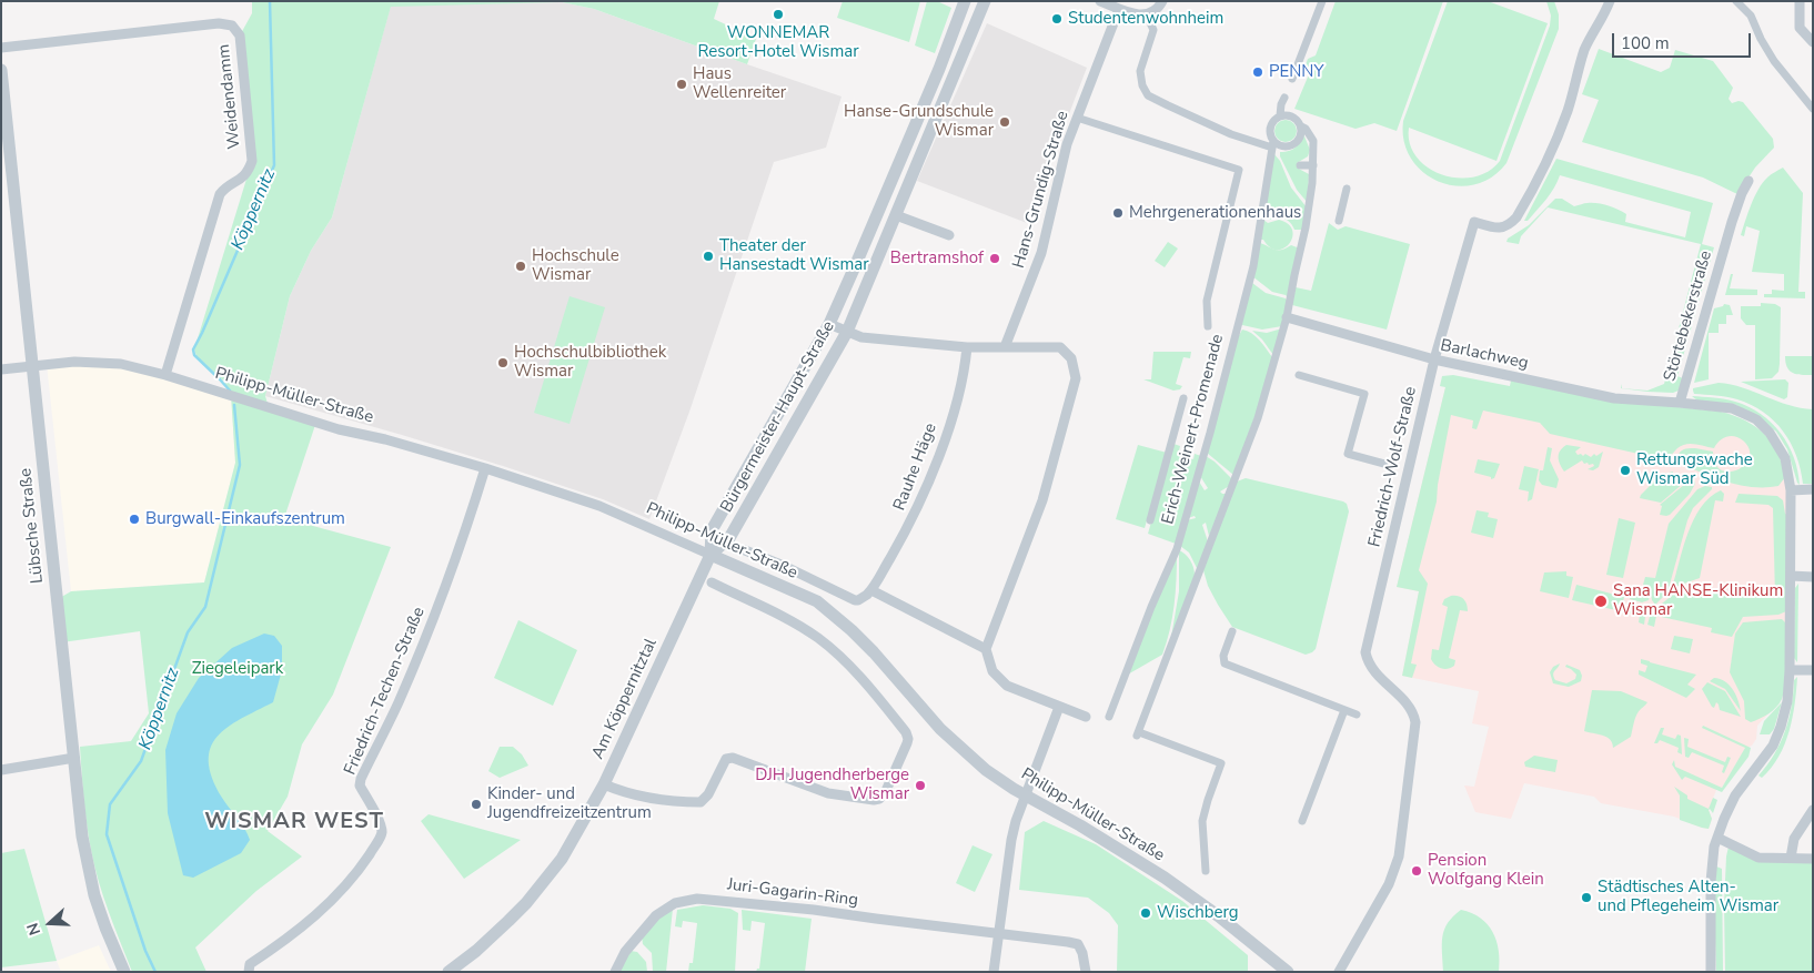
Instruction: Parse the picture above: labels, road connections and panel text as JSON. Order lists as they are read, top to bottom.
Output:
{
  "streets": {
    "street": [
      "Weidendamm",
      "Hans-Grundig-Straße",
      "Störtebekerstraße",
      "Barlachweg",
      "Philipp-Müller-Straße",
      "Bürgermeister-Haupt-Straße",
      "Erich-Weinert-Promenade",
      "Rauhe Häge",
      "Friedrich-Wolf-Straße",
      "Lübsche Straße",
      "Friedrich-Techen-Straße",
      "Am Köppernitztal",
      "Juri-Gagarin-Ring"
    ]
  },
  "crossings": [
    ["Weidendamm", "Philipp-Müller-Straße"],
    ["Störtebekerstraße", "Barlachweg"],
    ["Barlachweg", "Friedrich-Wolf-Straße"],
    ["Philipp-Müller-Straße", "Bürgermeister-Haupt-Straße"],
    ["Philipp-Müller-Straße", "Rauhe Häge"],
    ["Philipp-Müller-Straße", "Lübsche Straße"],
    ["Philipp-Müller-Straße", "Friedrich-Techen-Straße"],
    ["Philipp-Müller-Straße", "Am Köppernitztal"],
    ["Bürgermeister-Haupt-Straße", "Am Köppernitztal"]
  ],
  "districts": ["WISMAR WEST"],
  "water": ["Köppernitz"],
  "parks": ["Ziegeleipark"],
  "places": [
    "WONNEMAR Resort-Hotel Wismar",
    "Studentenwohnheim",
    "PENNY",
    "Haus Wellenreiter",
    "Hanse-Grundschule Wismar",
    "Mehrgenerationenhaus",
    "Theater der Hansestadt Wismar",
    "Bertramshof",
    "Hochschule Wismar",
    "Hochschulbibliothek Wismar",
    "Rettungswache Wismar Süd",
    "Burgwall-Einkaufszentrum",
    "Sana HANSE-Klinikum Wismar",
    "DJH Jugendherberge Wismar",
    "Kinder- und Jugendfreizeitzentrum",
    "Pension Wolfgang Klein",
    "Städtisches Alten- und Pflegeheim Wismar",
    "Wischberg"
  ],
  "scale_bar": "100 m",
  "north": "left"
}
